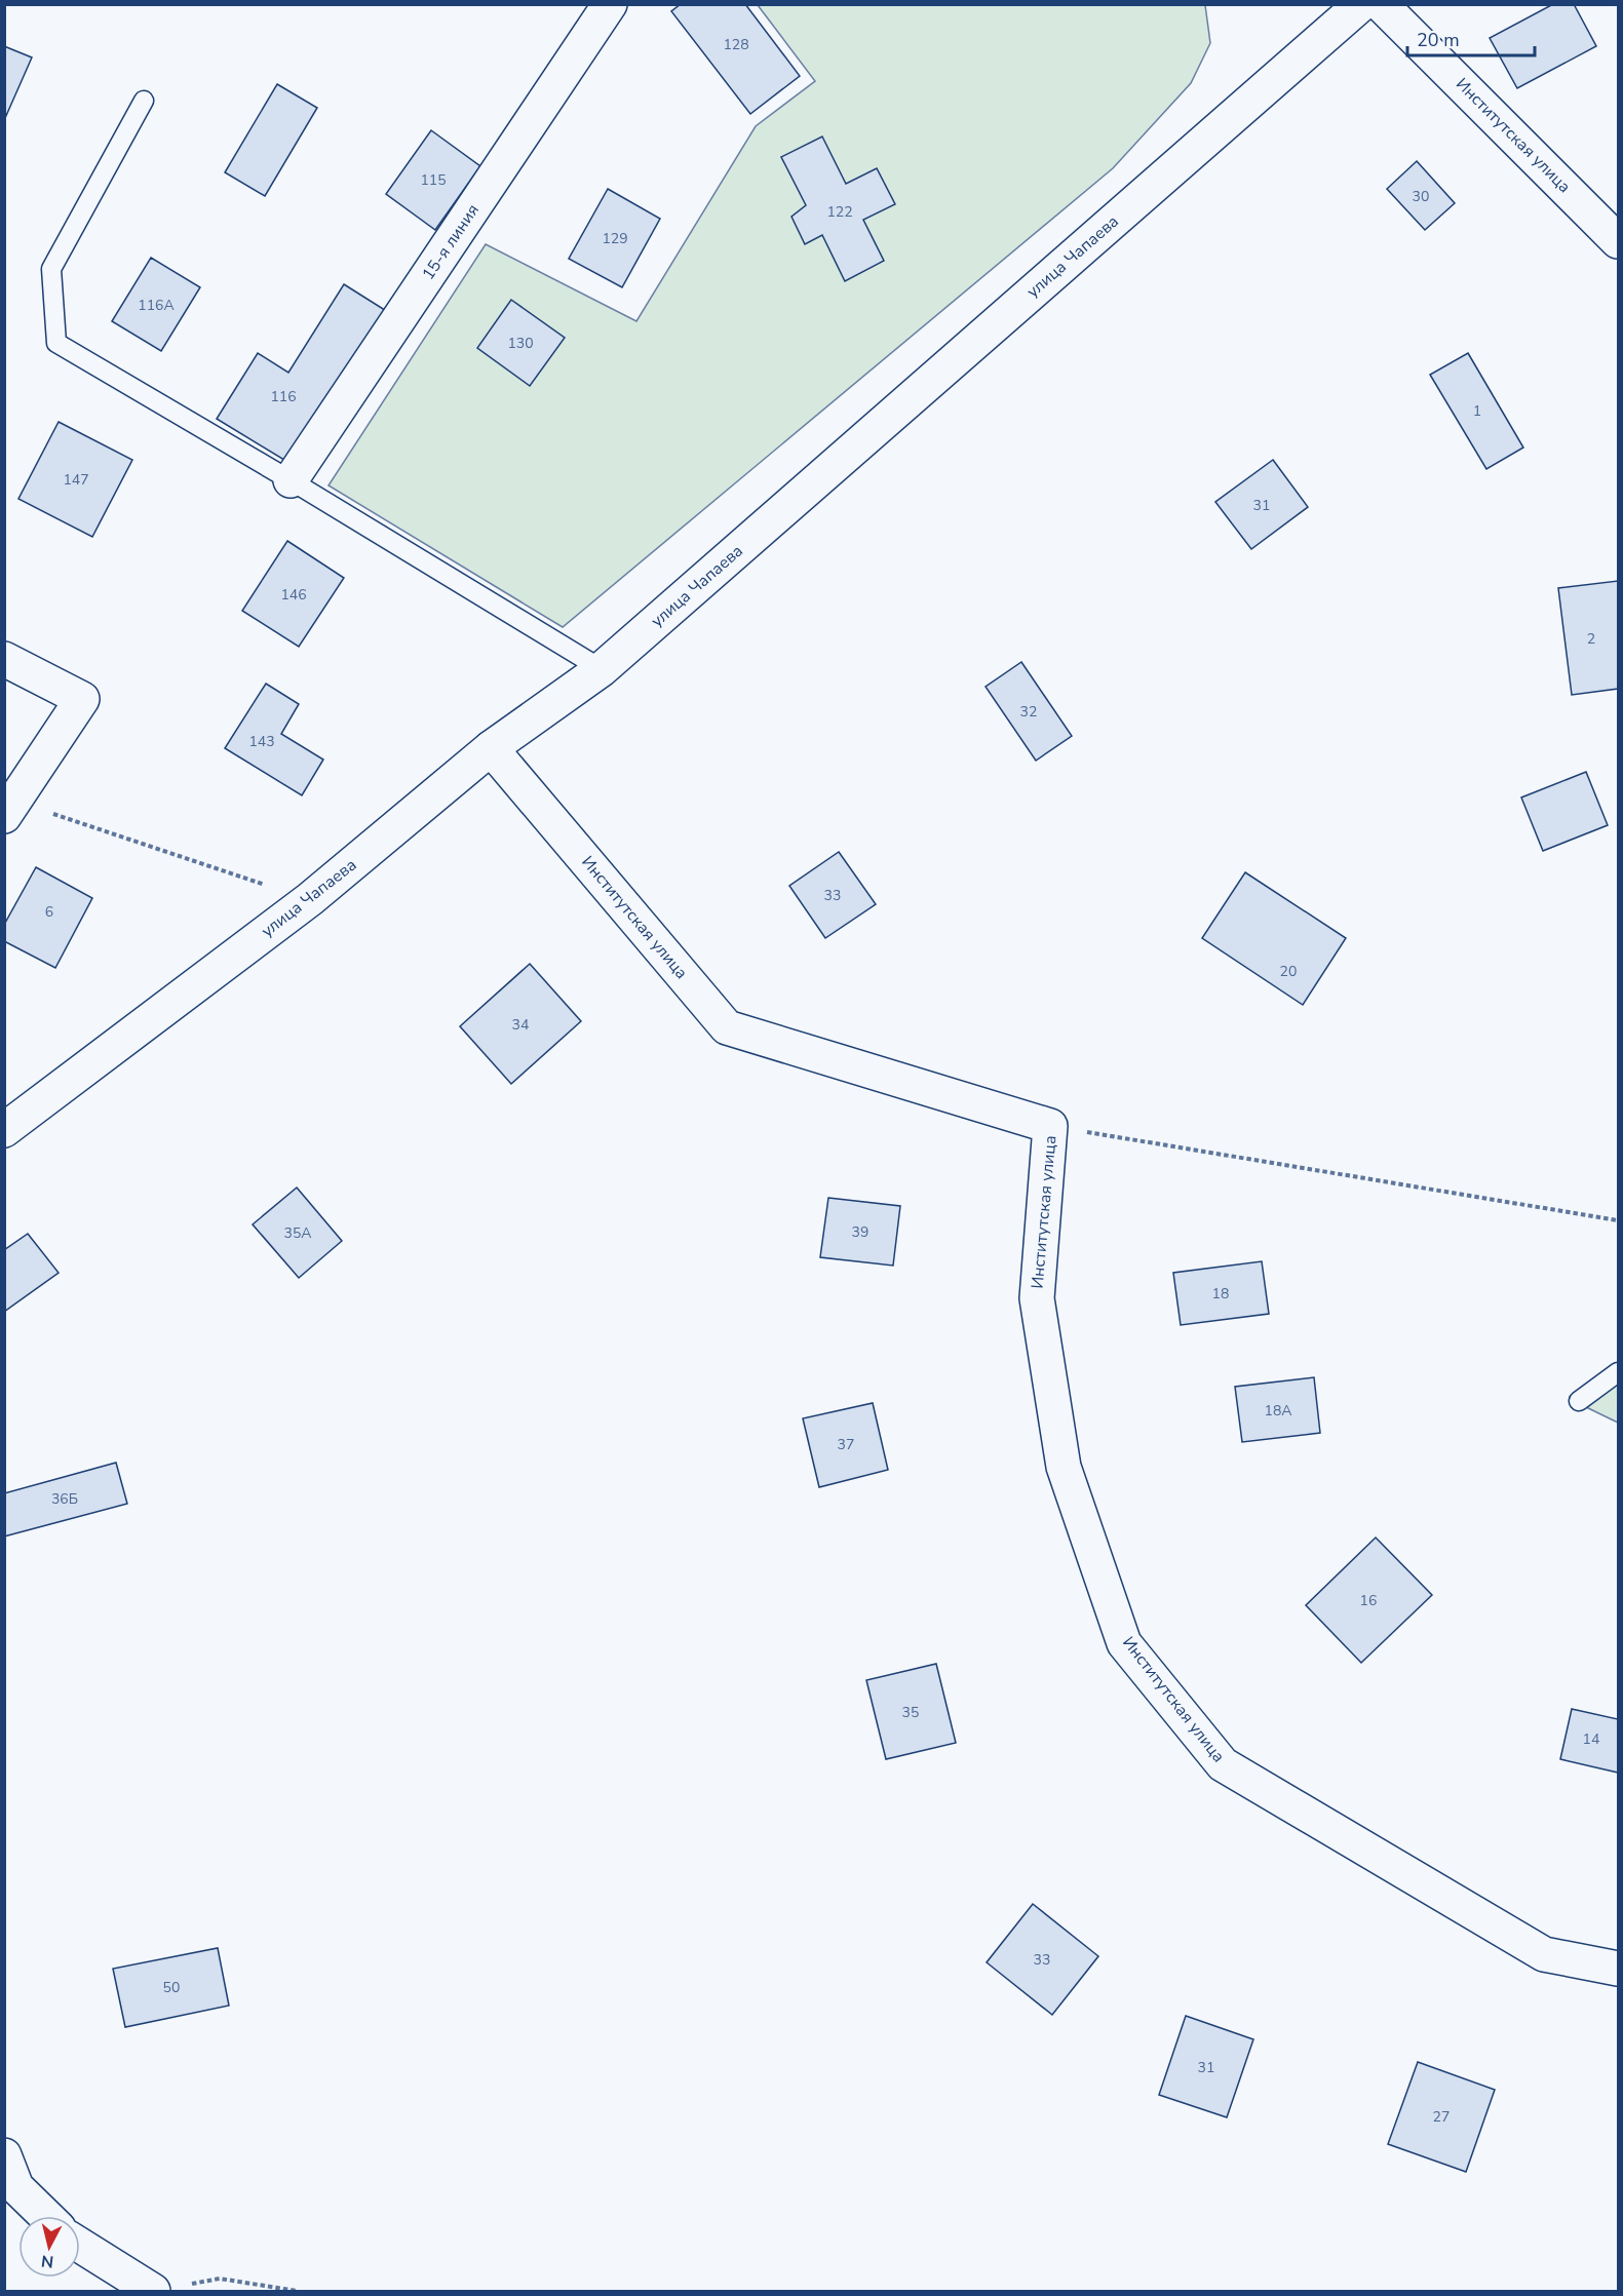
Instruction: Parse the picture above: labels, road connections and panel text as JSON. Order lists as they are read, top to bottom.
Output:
{
  "streets": {
    "street": ["Институтская улица", "15-я линия", "улица Чапаева"]
  },
  "crossings": [
    ["Институтская улица", "улица Чапаева"]
  ],
  "house_numbers": [
    "128",
    "115",
    "30",
    "122",
    "129",
    "116А",
    "130",
    "116",
    "1",
    "147",
    "31",
    "146",
    "2",
    "32",
    "143",
    "33",
    "6",
    "20",
    "34",
    "39",
    "35А",
    "18",
    "18А",
    "37",
    "36Б",
    "16",
    "35",
    "14",
    "33",
    "50",
    "31",
    "27"
  ],
  "scale_bar": "20 m",
  "north": "bottom"
}
